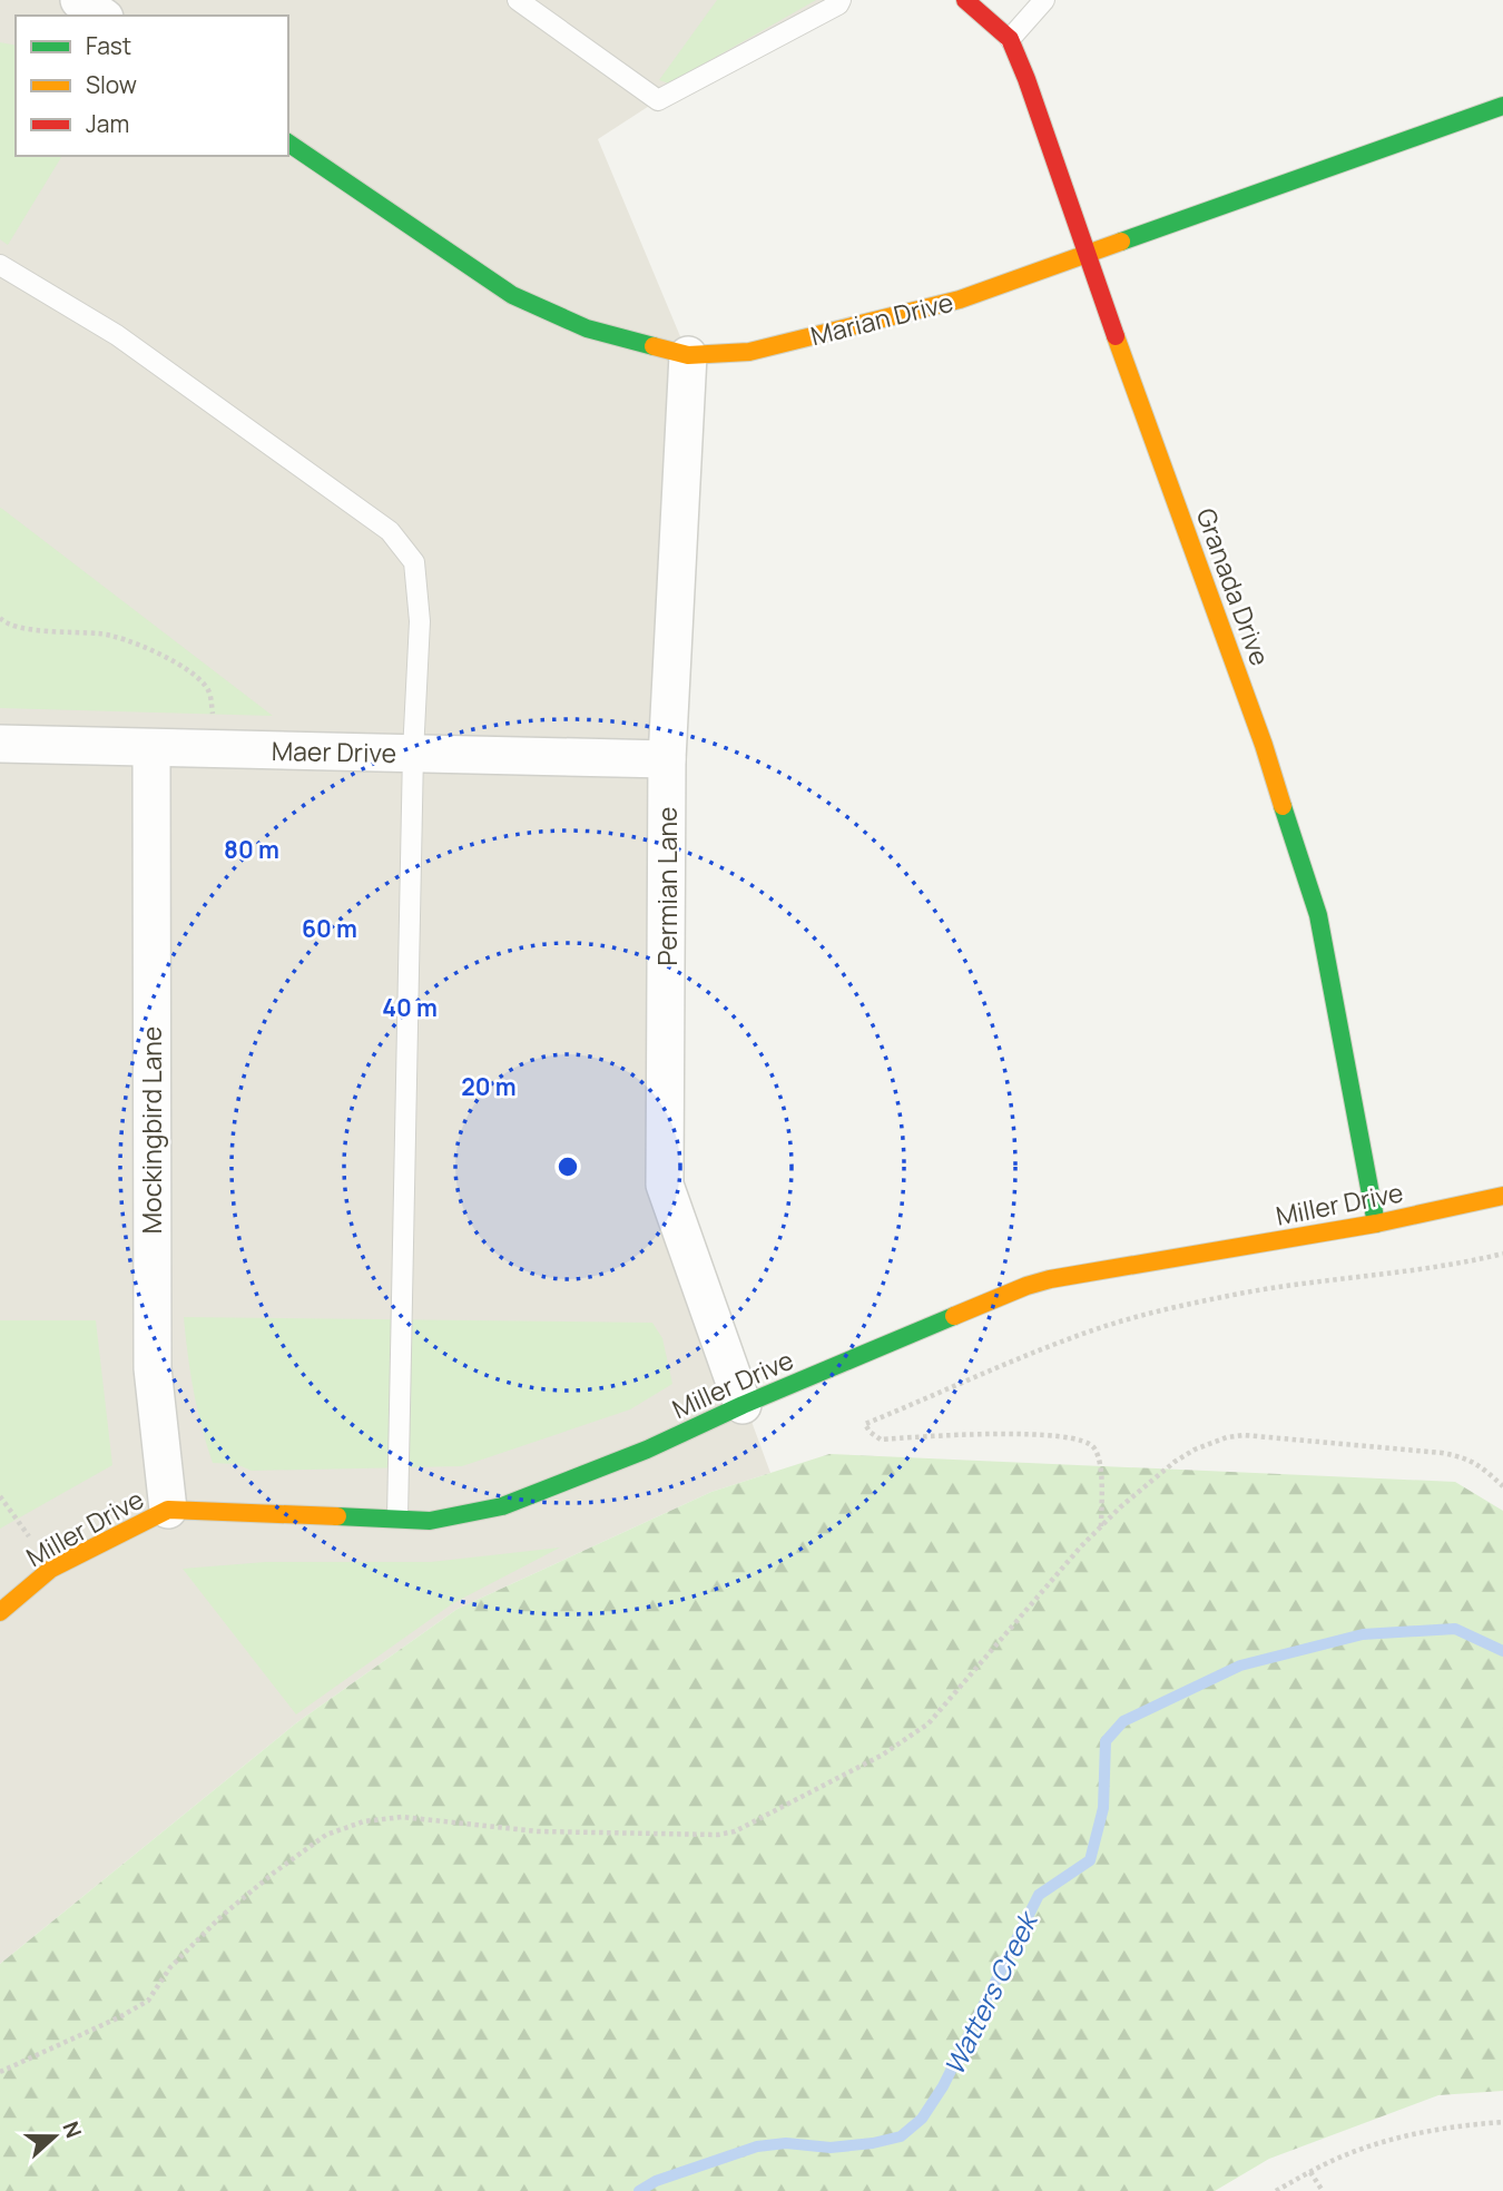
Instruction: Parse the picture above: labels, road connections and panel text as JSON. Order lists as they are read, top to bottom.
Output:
{
  "streets": {
    "street": [
      "Marian Drive",
      "Granada Drive",
      "Maer Drive",
      "Permian Lane",
      "Mockingbird Lane",
      "Miller Drive"
    ]
  },
  "crossings": [
    ["Marian Drive", "Granada Drive"],
    ["Marian Drive", "Permian Lane"],
    ["Granada Drive", "Miller Drive"],
    ["Maer Drive", "Permian Lane"],
    ["Maer Drive", "Mockingbird Lane"],
    ["Permian Lane", "Miller Drive"],
    ["Mockingbird Lane", "Miller Drive"]
  ],
  "water": ["Watters Creek"],
  "legend": ["Fast", "Slow", "Jam"],
  "north": "right",
  "rings": [
    "80 m",
    "60 m",
    "40 m",
    "20 m"
  ]
}
